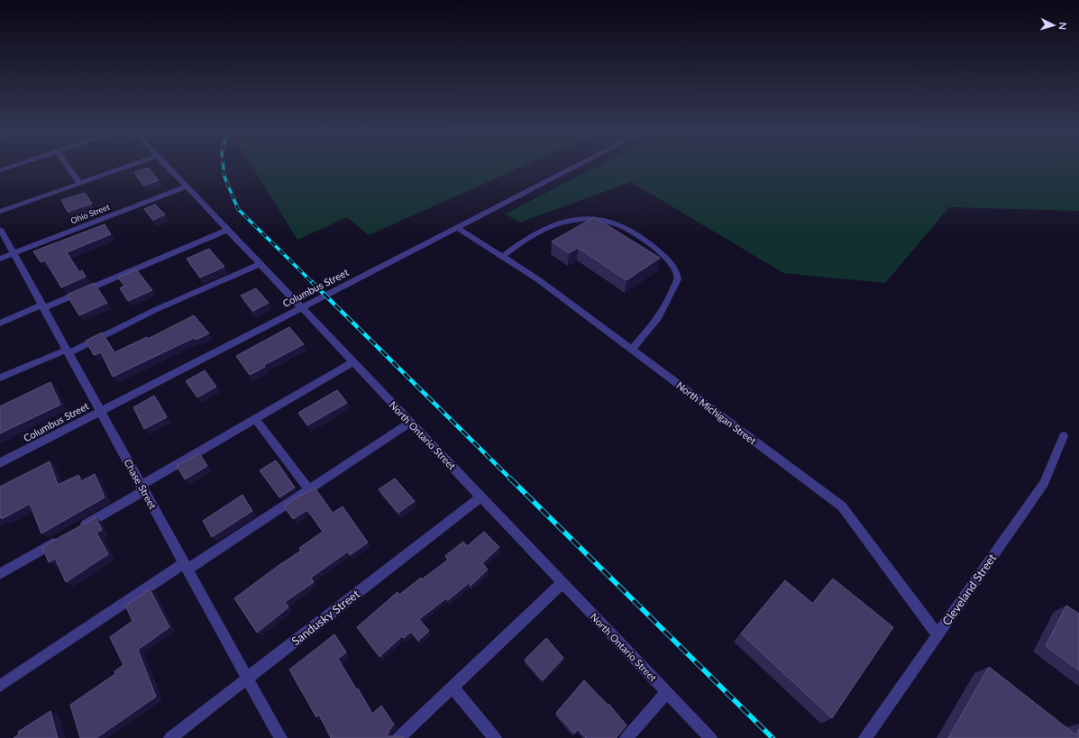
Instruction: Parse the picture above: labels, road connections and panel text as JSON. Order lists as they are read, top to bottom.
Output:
{
  "streets": {
    "street": [
      "Ohio Street",
      "Columbus Street",
      "North Michigan Street",
      "North Ontario Street",
      "Chase Street",
      "Cleveland Street",
      "Sandusky Street"
    ]
  },
  "crossings": [
    ["Ohio Street", "North Ontario Street"],
    ["Ohio Street", "Chase Street"],
    ["Columbus Street", "North Michigan Street"],
    ["Columbus Street", "North Ontario Street"],
    ["Columbus Street", "Chase Street"],
    ["North Michigan Street", "Cleveland Street"],
    ["North Ontario Street", "Sandusky Street"],
    ["Chase Street", "Sandusky Street"]
  ],
  "north": "right"
}
